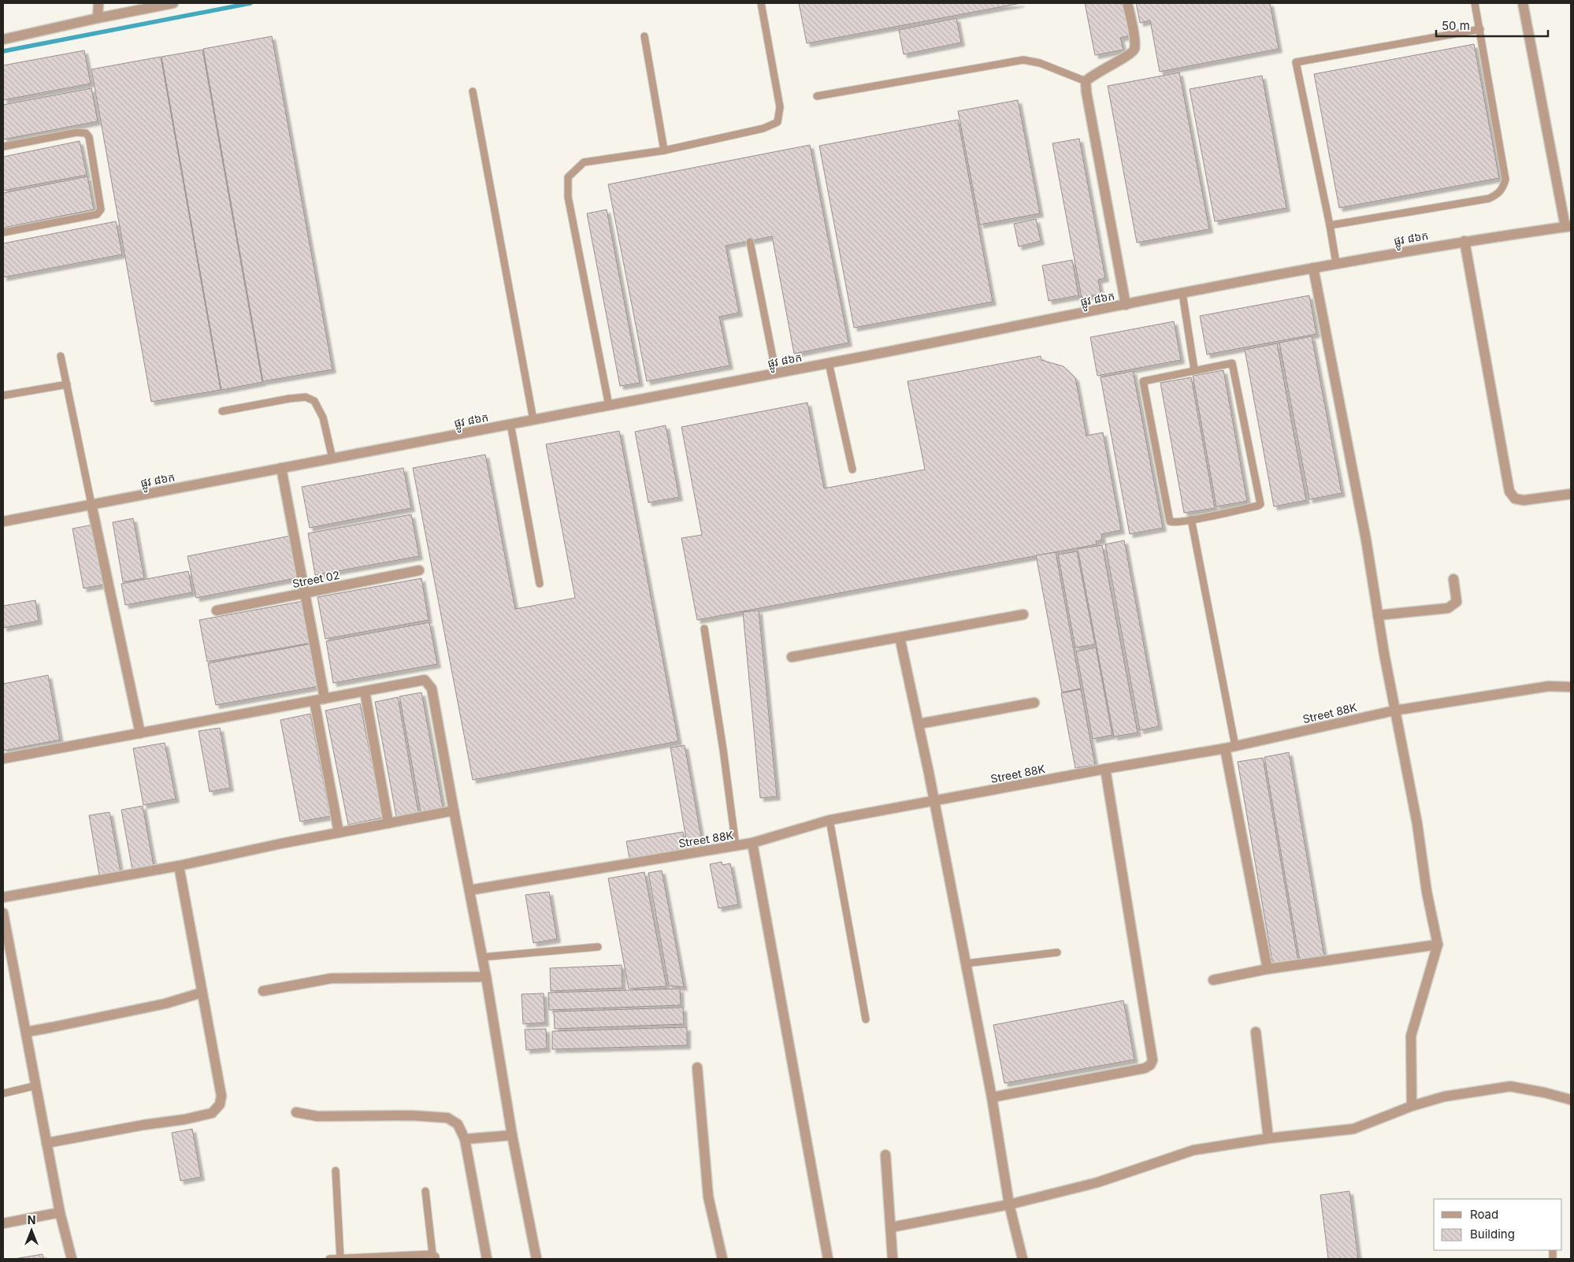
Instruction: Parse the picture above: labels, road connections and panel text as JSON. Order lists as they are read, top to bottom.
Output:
{
  "streets": {
    "street": ["ផ្លូវ ៨៦ក", "Street 02", "Street 88K"]
  },
  "legend": ["Road", "Building"],
  "scale_bar": "50 m",
  "north": "top"
}
